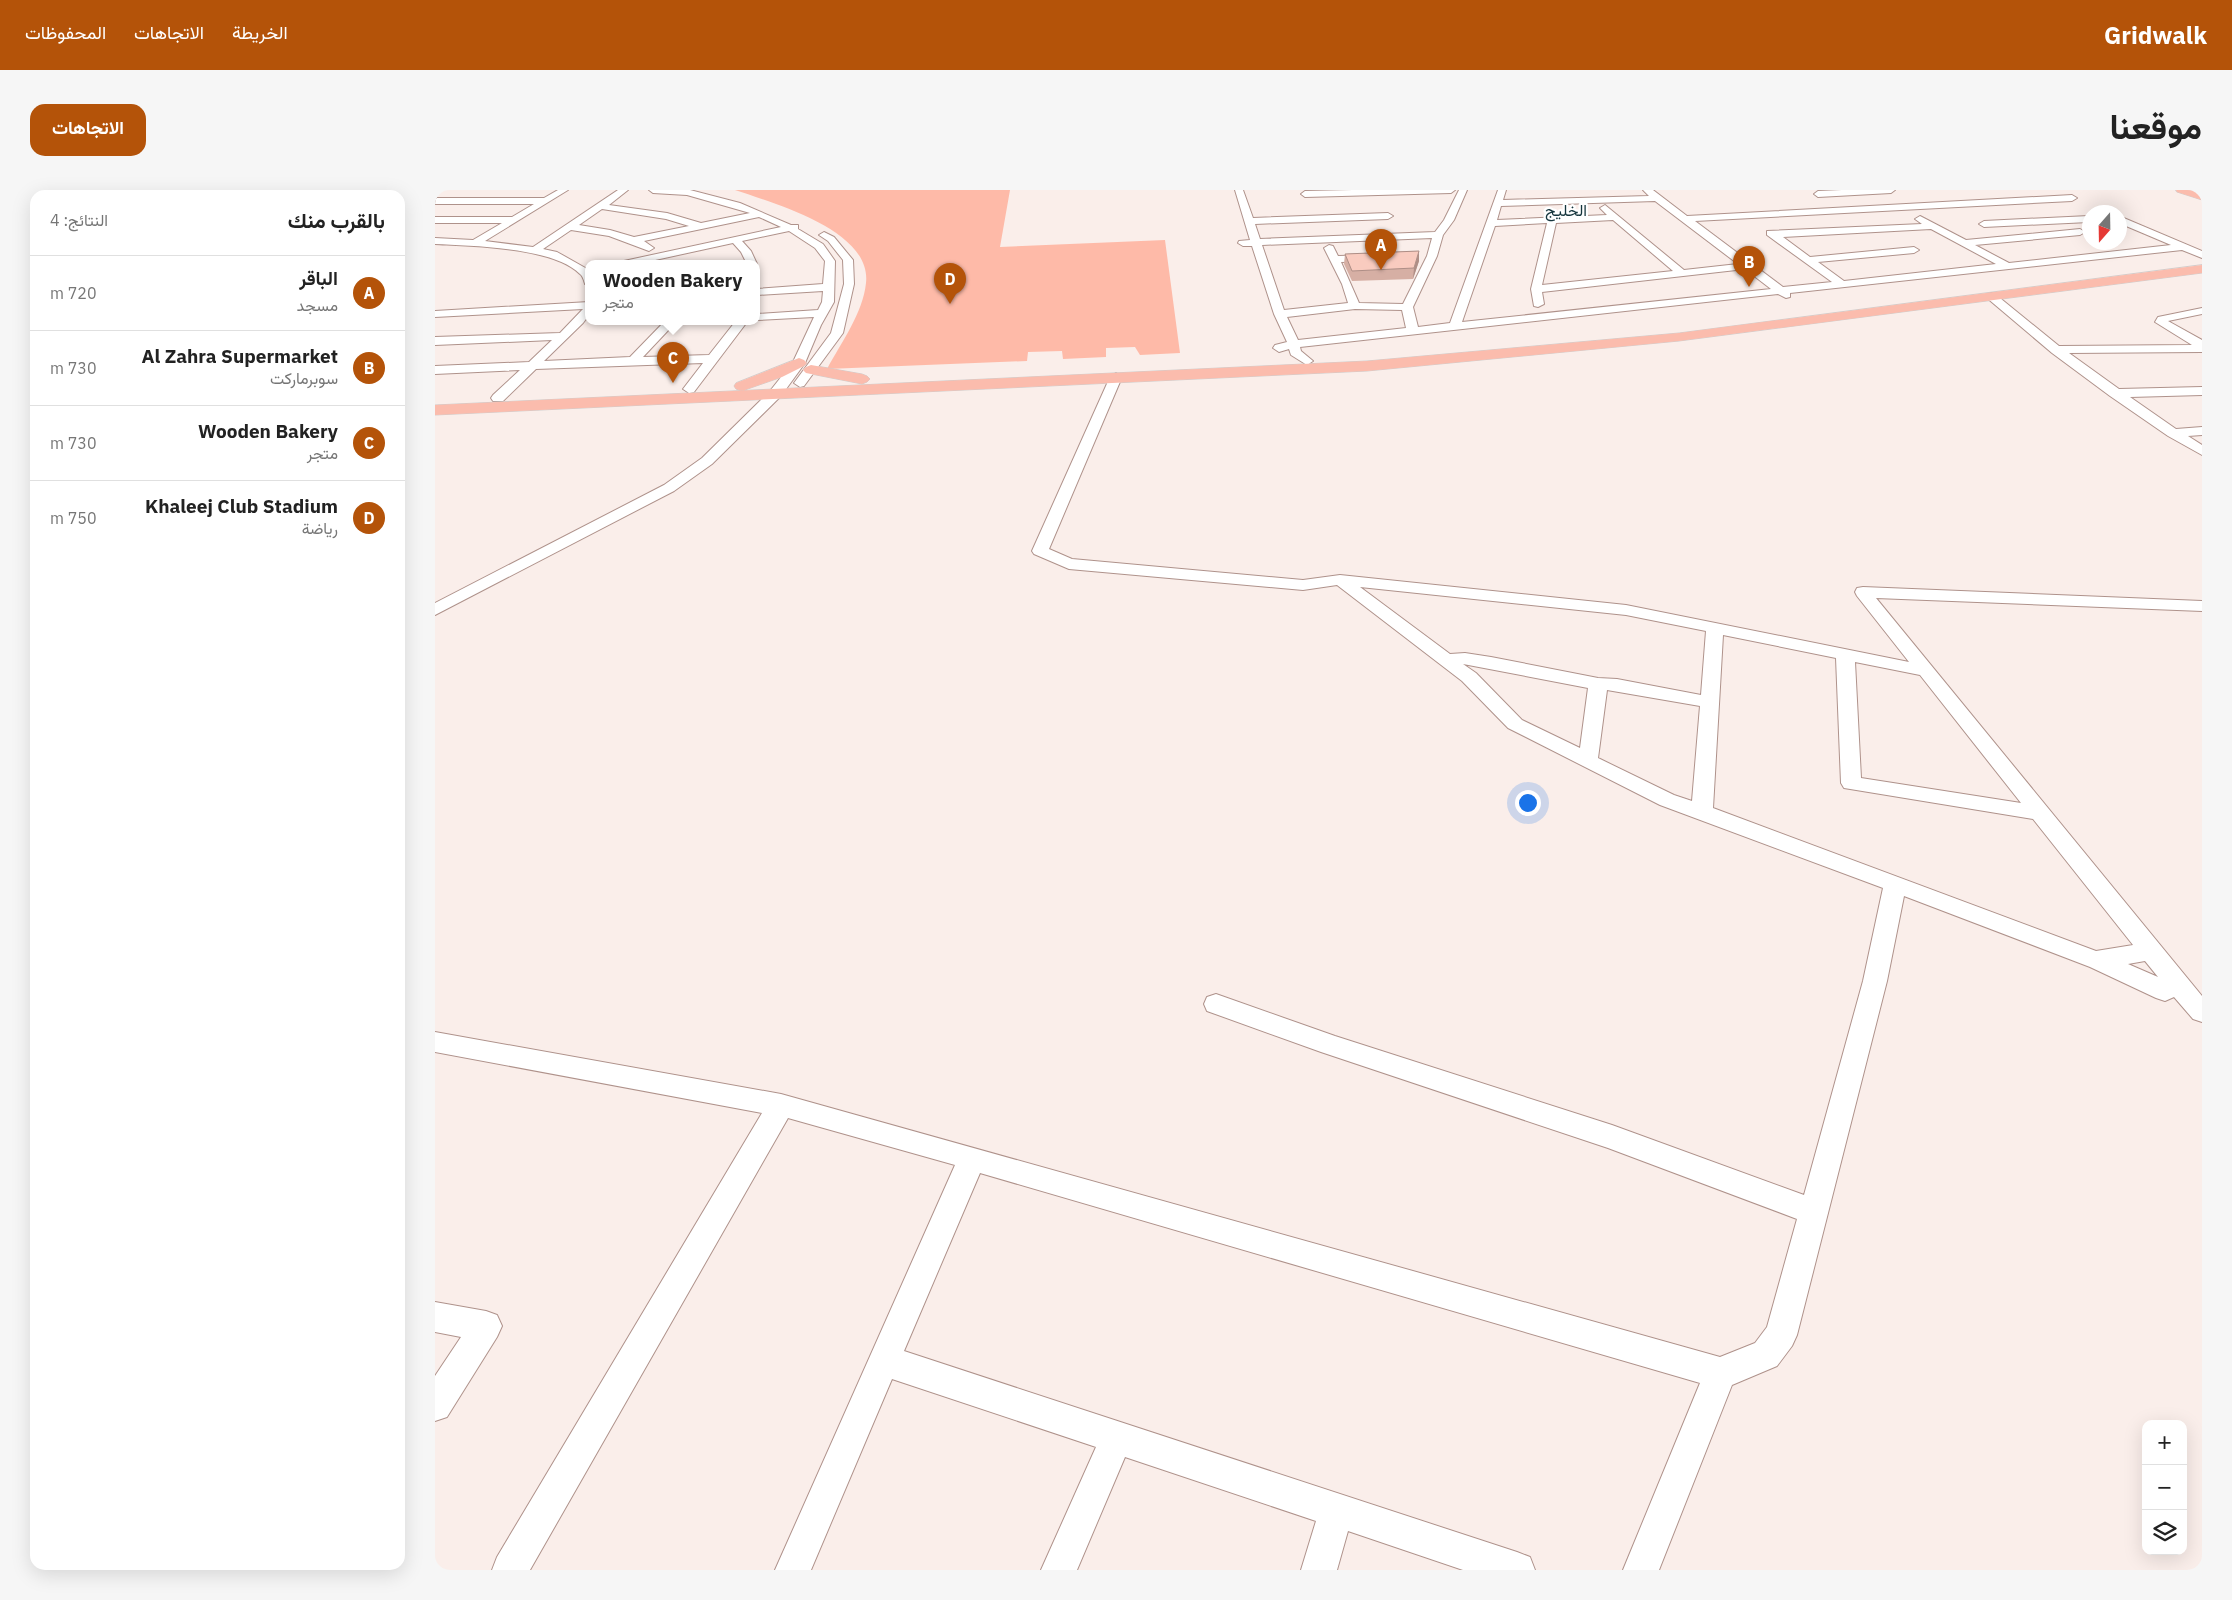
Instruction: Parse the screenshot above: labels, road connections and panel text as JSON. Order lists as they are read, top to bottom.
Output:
{
  "districts": ["الخليج"],
  "north": "bottom",
  "page": {
    "header": "Gridwalk",
    "nav": ["الخريطة", "الاتجاهات", "المحفوظات"],
    "title": "موقعنا",
    "buttons": "الاتجاهات",
    "heading": ["بالقرب منك", "النتائج: 4"],
    "pins": [
      "A",
      "B",
      "D",
      "C"
    ],
    "list": [
      {
        "mark": "A",
        "name": "الباقر",
        "note": "مسجد",
        "value": "720 m"
      },
      {
        "mark": "B",
        "name": "Al Zahra Supermarket",
        "note": "سوبرماركت",
        "value": "730 m"
      },
      {
        "mark": "C",
        "name": "Wooden Bakery",
        "note": "متجر",
        "value": "730 m"
      },
      {
        "mark": "D",
        "name": "Khaleej Club Stadium",
        "note": "رياضة",
        "value": "750 m"
      }
    ],
    "popup": ["Wooden Bakery", "متجر"],
    "map_buttons": ["+", "−"]
  }
}
